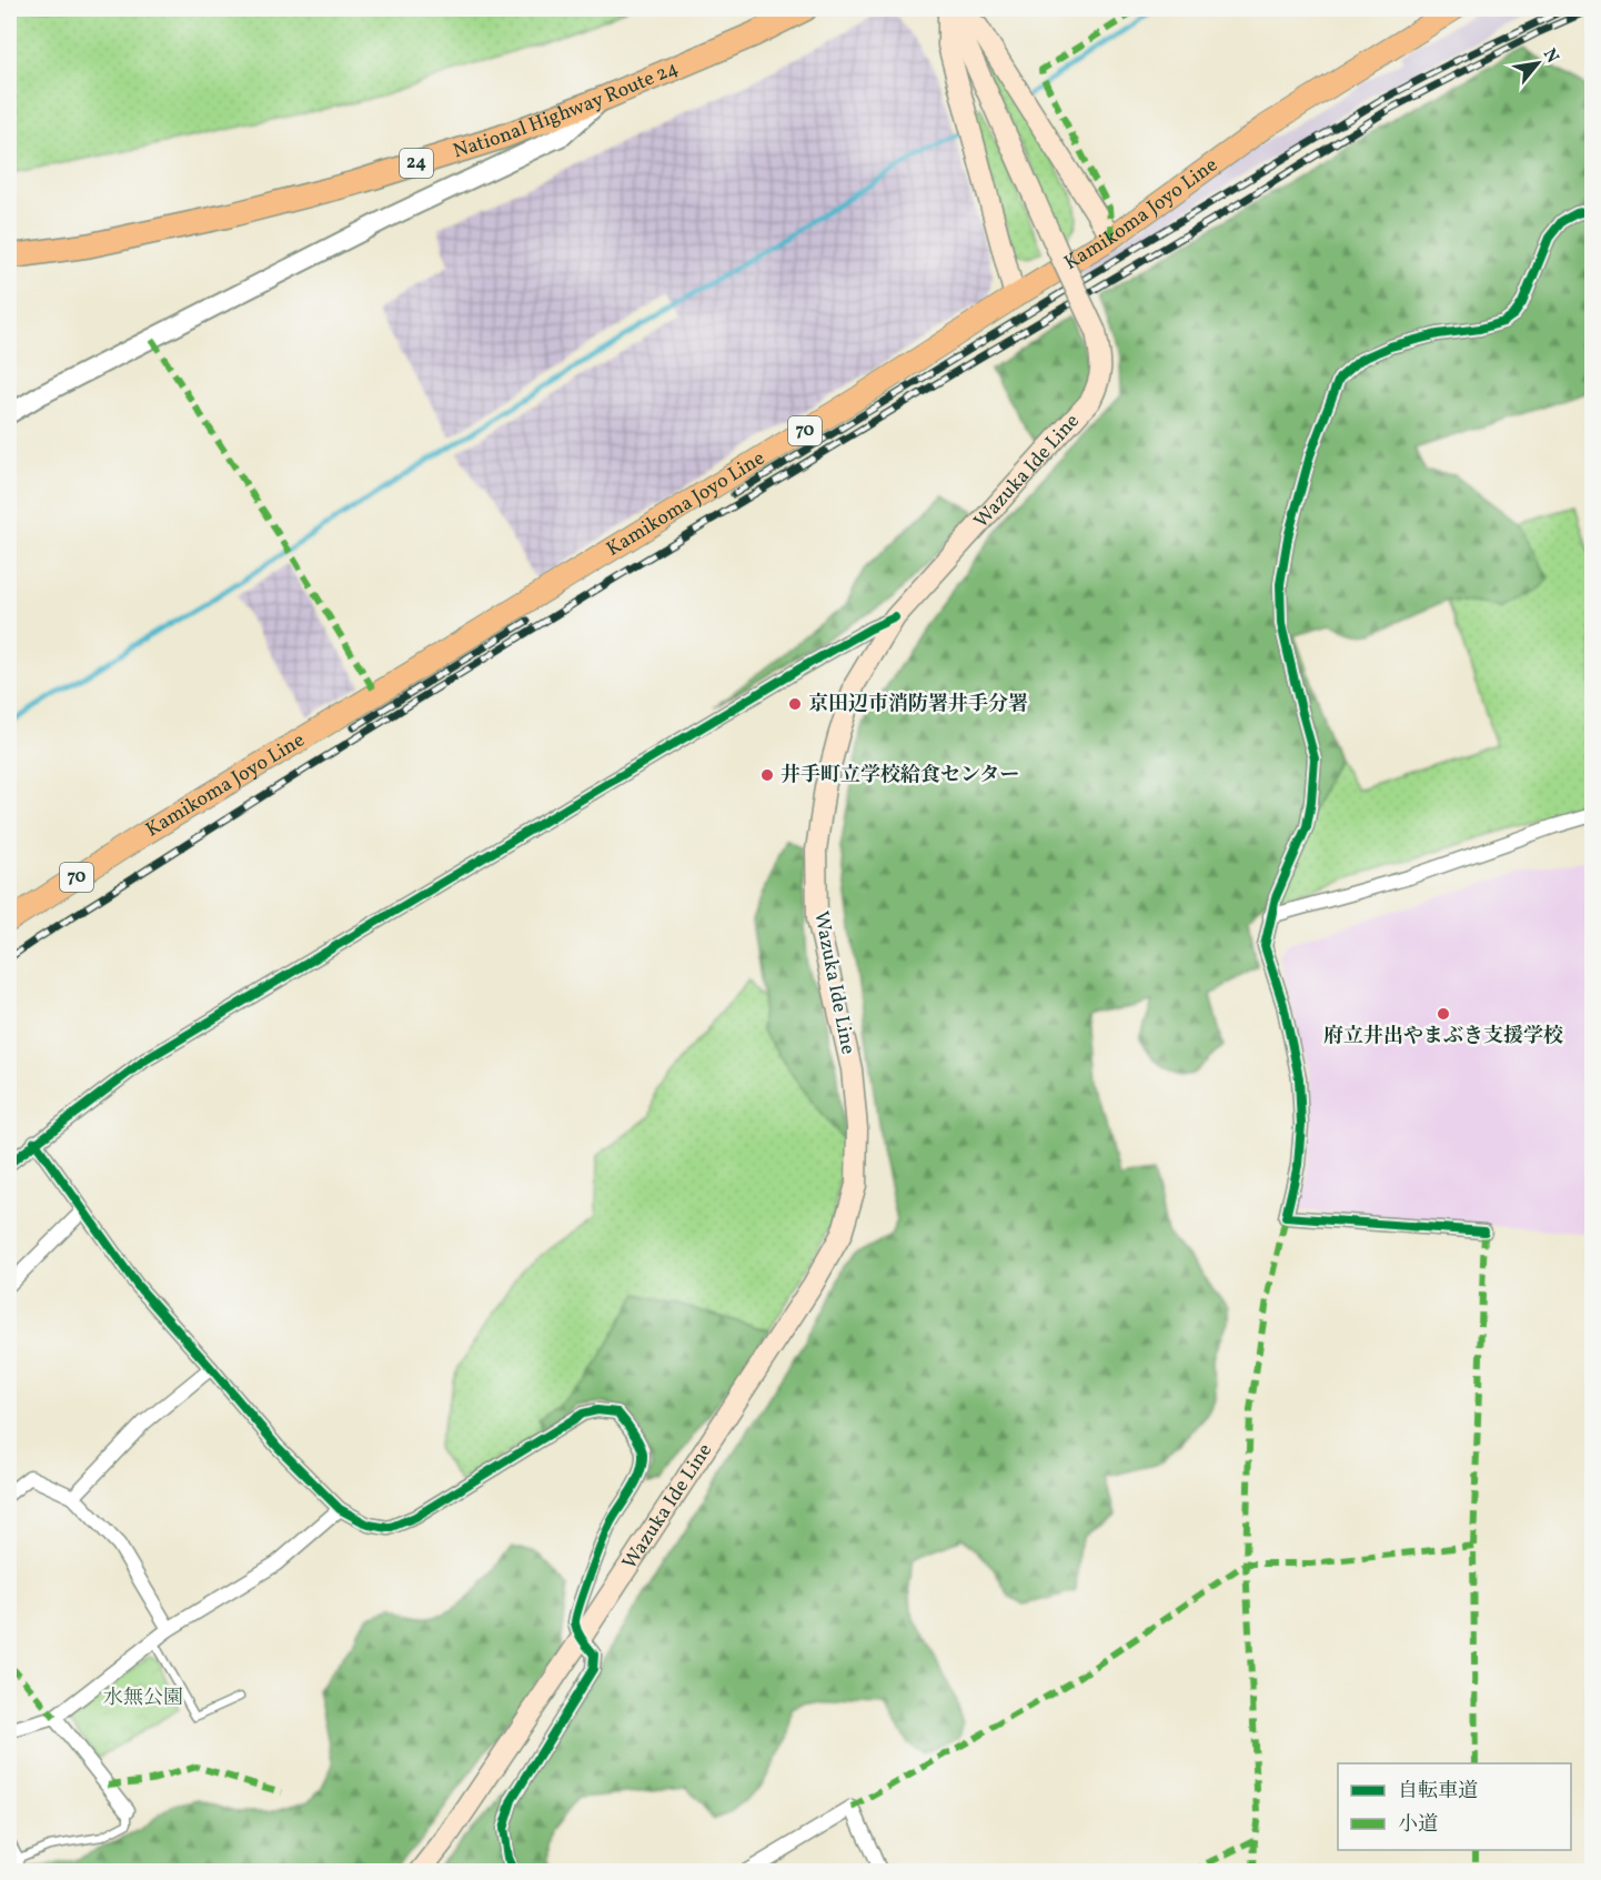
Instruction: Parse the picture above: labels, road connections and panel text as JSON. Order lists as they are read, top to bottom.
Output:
{
  "streets": {
    "highway": ["National Highway Route 24", "24"],
    "main road": ["Kamikoma Joyo Line", "70", "Wazuka Ide Line"]
  },
  "parks": ["水無公園"],
  "places": ["京田辺市消防署井手分署", "井手町立学校給食センター", "府立井出やまぶき支援学校"],
  "legend": ["自転車道", "小道"],
  "north": "top right"
}
